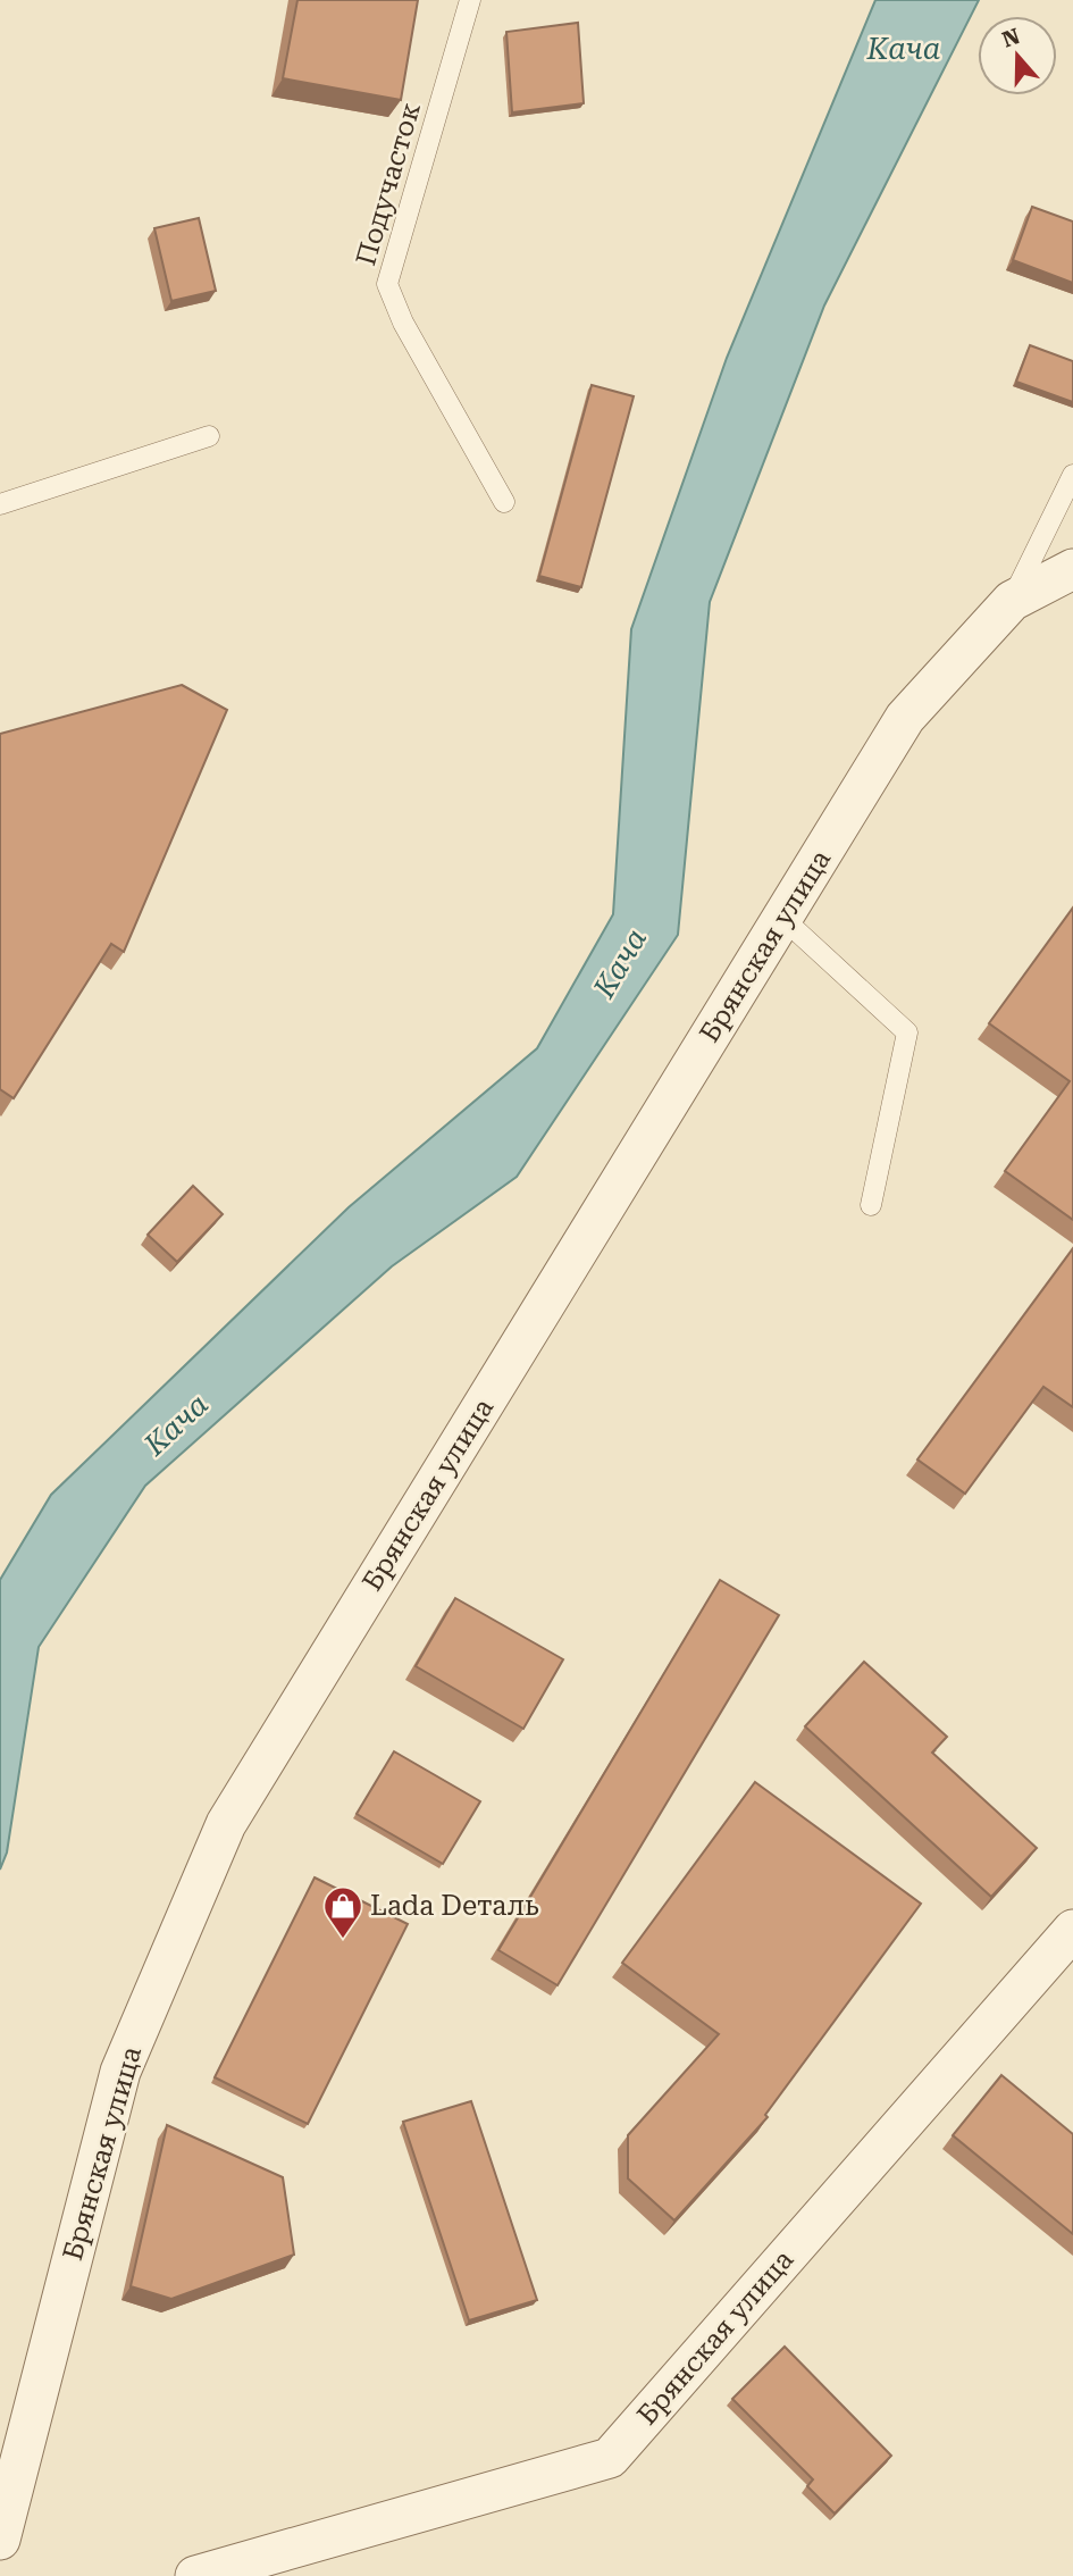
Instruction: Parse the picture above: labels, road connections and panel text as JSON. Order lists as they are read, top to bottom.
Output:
{
  "streets": {
    "street": ["Брянская улица"],
    "lane": ["Подучасток"]
  },
  "water": ["Кача"],
  "places": {
    "shop": ["Lada Dеталь"]
  },
  "north": "top"
}
